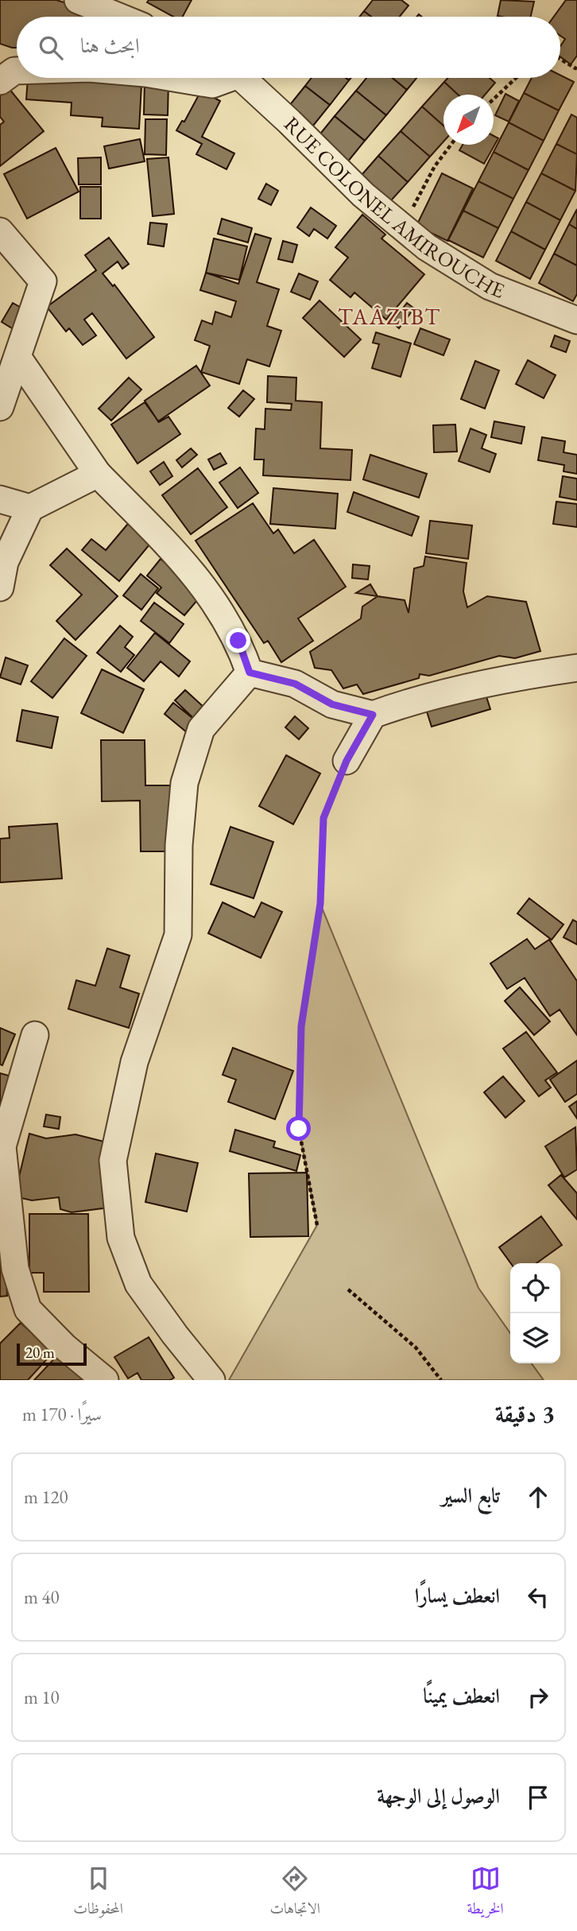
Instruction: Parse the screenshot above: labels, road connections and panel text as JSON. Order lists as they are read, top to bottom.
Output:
{
  "streets": {
    "street": ["RUE COLONEL AMIROUCHE"]
  },
  "districts": ["TAÂZIBT"],
  "scale_bar": "20 m",
  "north": "bottom left",
  "page": {
    "search": "ابحث هنا",
    "scale": "20 m",
    "heading": ["3 دقيقة", "سيرًا · 170 m"],
    "list": [
      ["تابع السير", "120 m"],
      ["انعطف يسارًا", "40 m"],
      ["انعطف يمينًا", "10 m"],
      "الوصول إلى الوجهة"
    ],
    "nav": ["الخريطة", "الاتجاهات", "المحفوظات"]
  }
}
